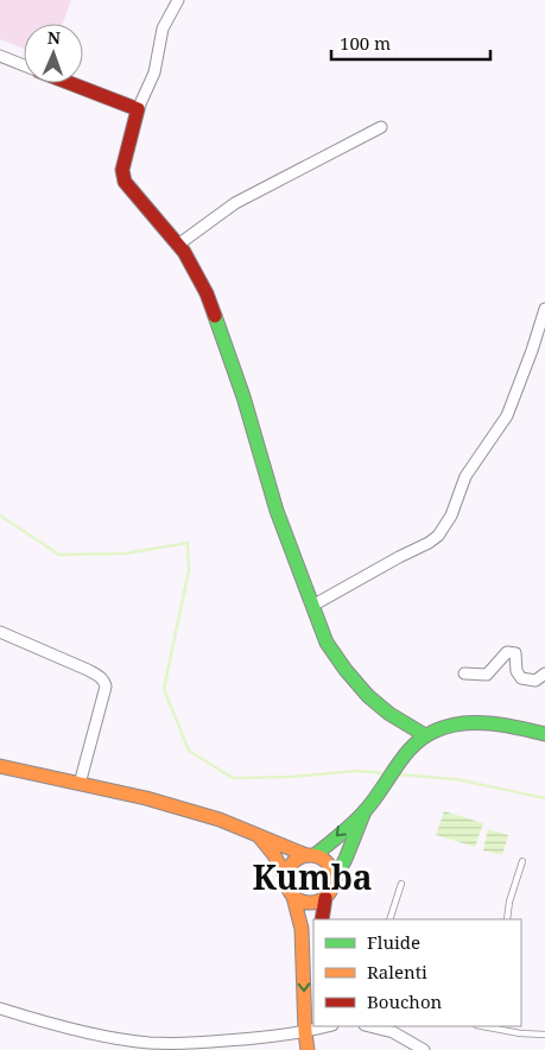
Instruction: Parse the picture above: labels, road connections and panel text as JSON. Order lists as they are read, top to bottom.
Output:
{
  "districts": ["Kumba"],
  "legend": ["Fluide", "Ralenti", "Bouchon"],
  "scale_bar": "100 m",
  "north": "top"
}
